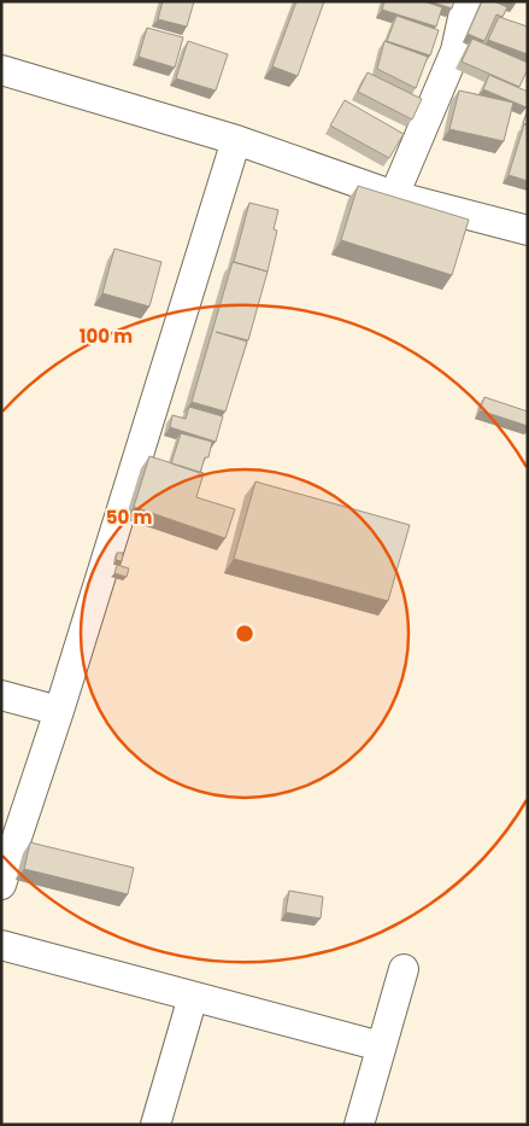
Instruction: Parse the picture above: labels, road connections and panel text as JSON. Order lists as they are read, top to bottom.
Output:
{
  "rings": ["100 m", "50 m"]
}
